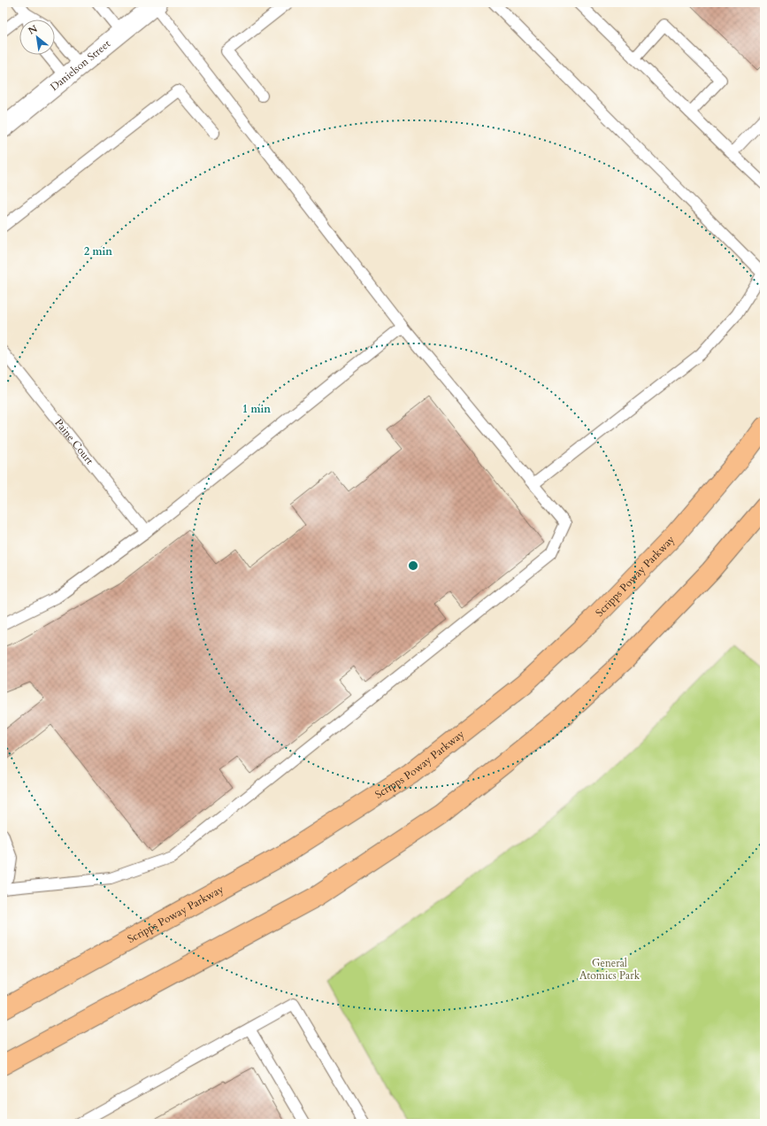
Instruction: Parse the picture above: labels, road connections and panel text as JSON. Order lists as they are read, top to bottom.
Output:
{
  "streets": {
    "main road": ["Scripps Poway Parkway"],
    "street": ["Danielson Street"],
    "lane": ["Paine Court"]
  },
  "parks": ["General Atomics Park"],
  "north": "top left",
  "rings": ["2 min", "1 min"]
}
